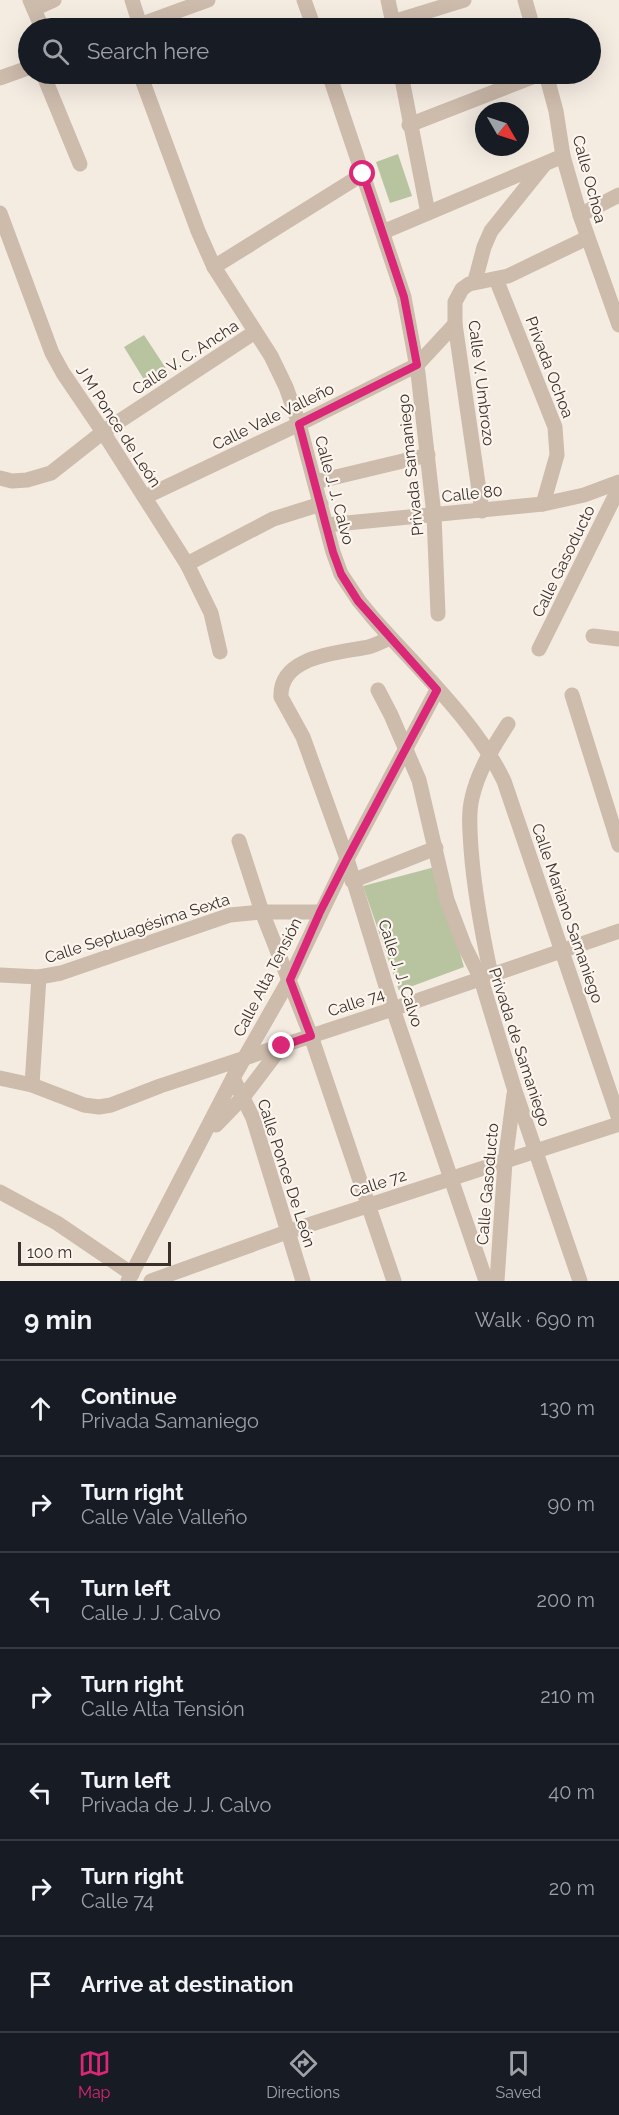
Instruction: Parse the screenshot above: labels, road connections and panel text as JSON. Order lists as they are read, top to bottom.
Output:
{
  "streets": {
    "street": [
      "Calle Ochoa",
      "Calle V. C. Ancha",
      "Privada Ochoa",
      "Calle V. Umbrozo",
      "Calle Vale Valleño",
      "J M Ponce de León",
      "Privada Samaniego",
      "Calle J. J. Calvo",
      "Calle 80",
      "Calle Gasoducto",
      "Calle Mariano Samaniego",
      "Calle Septuagésima Sexta",
      "Calle Alta Tensión",
      "Calle 74",
      "Privada de Samaniego",
      "Calle Ponce De León",
      "Calle 72"
    ]
  },
  "crossings": [
    ["Calle V. C. Ancha", "J M Ponce de León"],
    ["Calle V. C. Ancha", "Calle J. J. Calvo"],
    ["Privada Ochoa", "Calle 80"],
    ["Calle V. Umbrozo", "Calle 80"],
    ["Calle Vale Valleño", "J M Ponce de León"],
    ["Calle Vale Valleño", "Privada Samaniego"],
    ["Calle Vale Valleño", "Calle J. J. Calvo"],
    ["Privada Samaniego", "Calle 80"],
    ["Calle J. J. Calvo", "Calle 80"],
    ["Calle J. J. Calvo", "Calle Mariano Samaniego"],
    ["Calle J. J. Calvo", "Calle Alta Tensión"],
    ["Calle J. J. Calvo", "Calle 74"],
    ["Calle J. J. Calvo", "Privada de Samaniego"],
    ["Calle J. J. Calvo", "Calle 72"],
    ["Calle Gasoducto", "Privada de Samaniego"],
    ["Calle Gasoducto", "Calle 72"],
    ["Calle Mariano Samaniego", "Calle 74"],
    ["Calle Mariano Samaniego", "Privada de Samaniego"],
    ["Calle Septuagésima Sexta", "Calle Alta Tensión"],
    ["Calle Alta Tensión", "Calle 74"],
    ["Calle Alta Tensión", "Privada de Samaniego"],
    ["Calle Alta Tensión", "Calle Ponce De León"],
    ["Calle 74", "Privada de Samaniego"],
    ["Privada de Samaniego", "Calle 72"],
    ["Calle Ponce De León", "Calle 72"]
  ],
  "scale_bar": "100 m",
  "north": "bottom right",
  "page": {
    "search": "Search here",
    "scale": "100 m",
    "heading": ["9 min", "Walk · 690 m"],
    "list": [
      ["Continue", "Privada Samaniego", "130 m"],
      ["Turn right", "Calle Vale Valleño", "90 m"],
      ["Turn left", "Calle J. J. Calvo", "200 m"],
      ["Turn right", "Calle Alta Tensión", "210 m"],
      ["Turn left", "Privada de J. J. Calvo", "40 m"],
      ["Turn right", "Calle 74", "20 m"],
      "Arrive at destination"
    ],
    "nav": ["Map", "Directions", "Saved"]
  }
}
